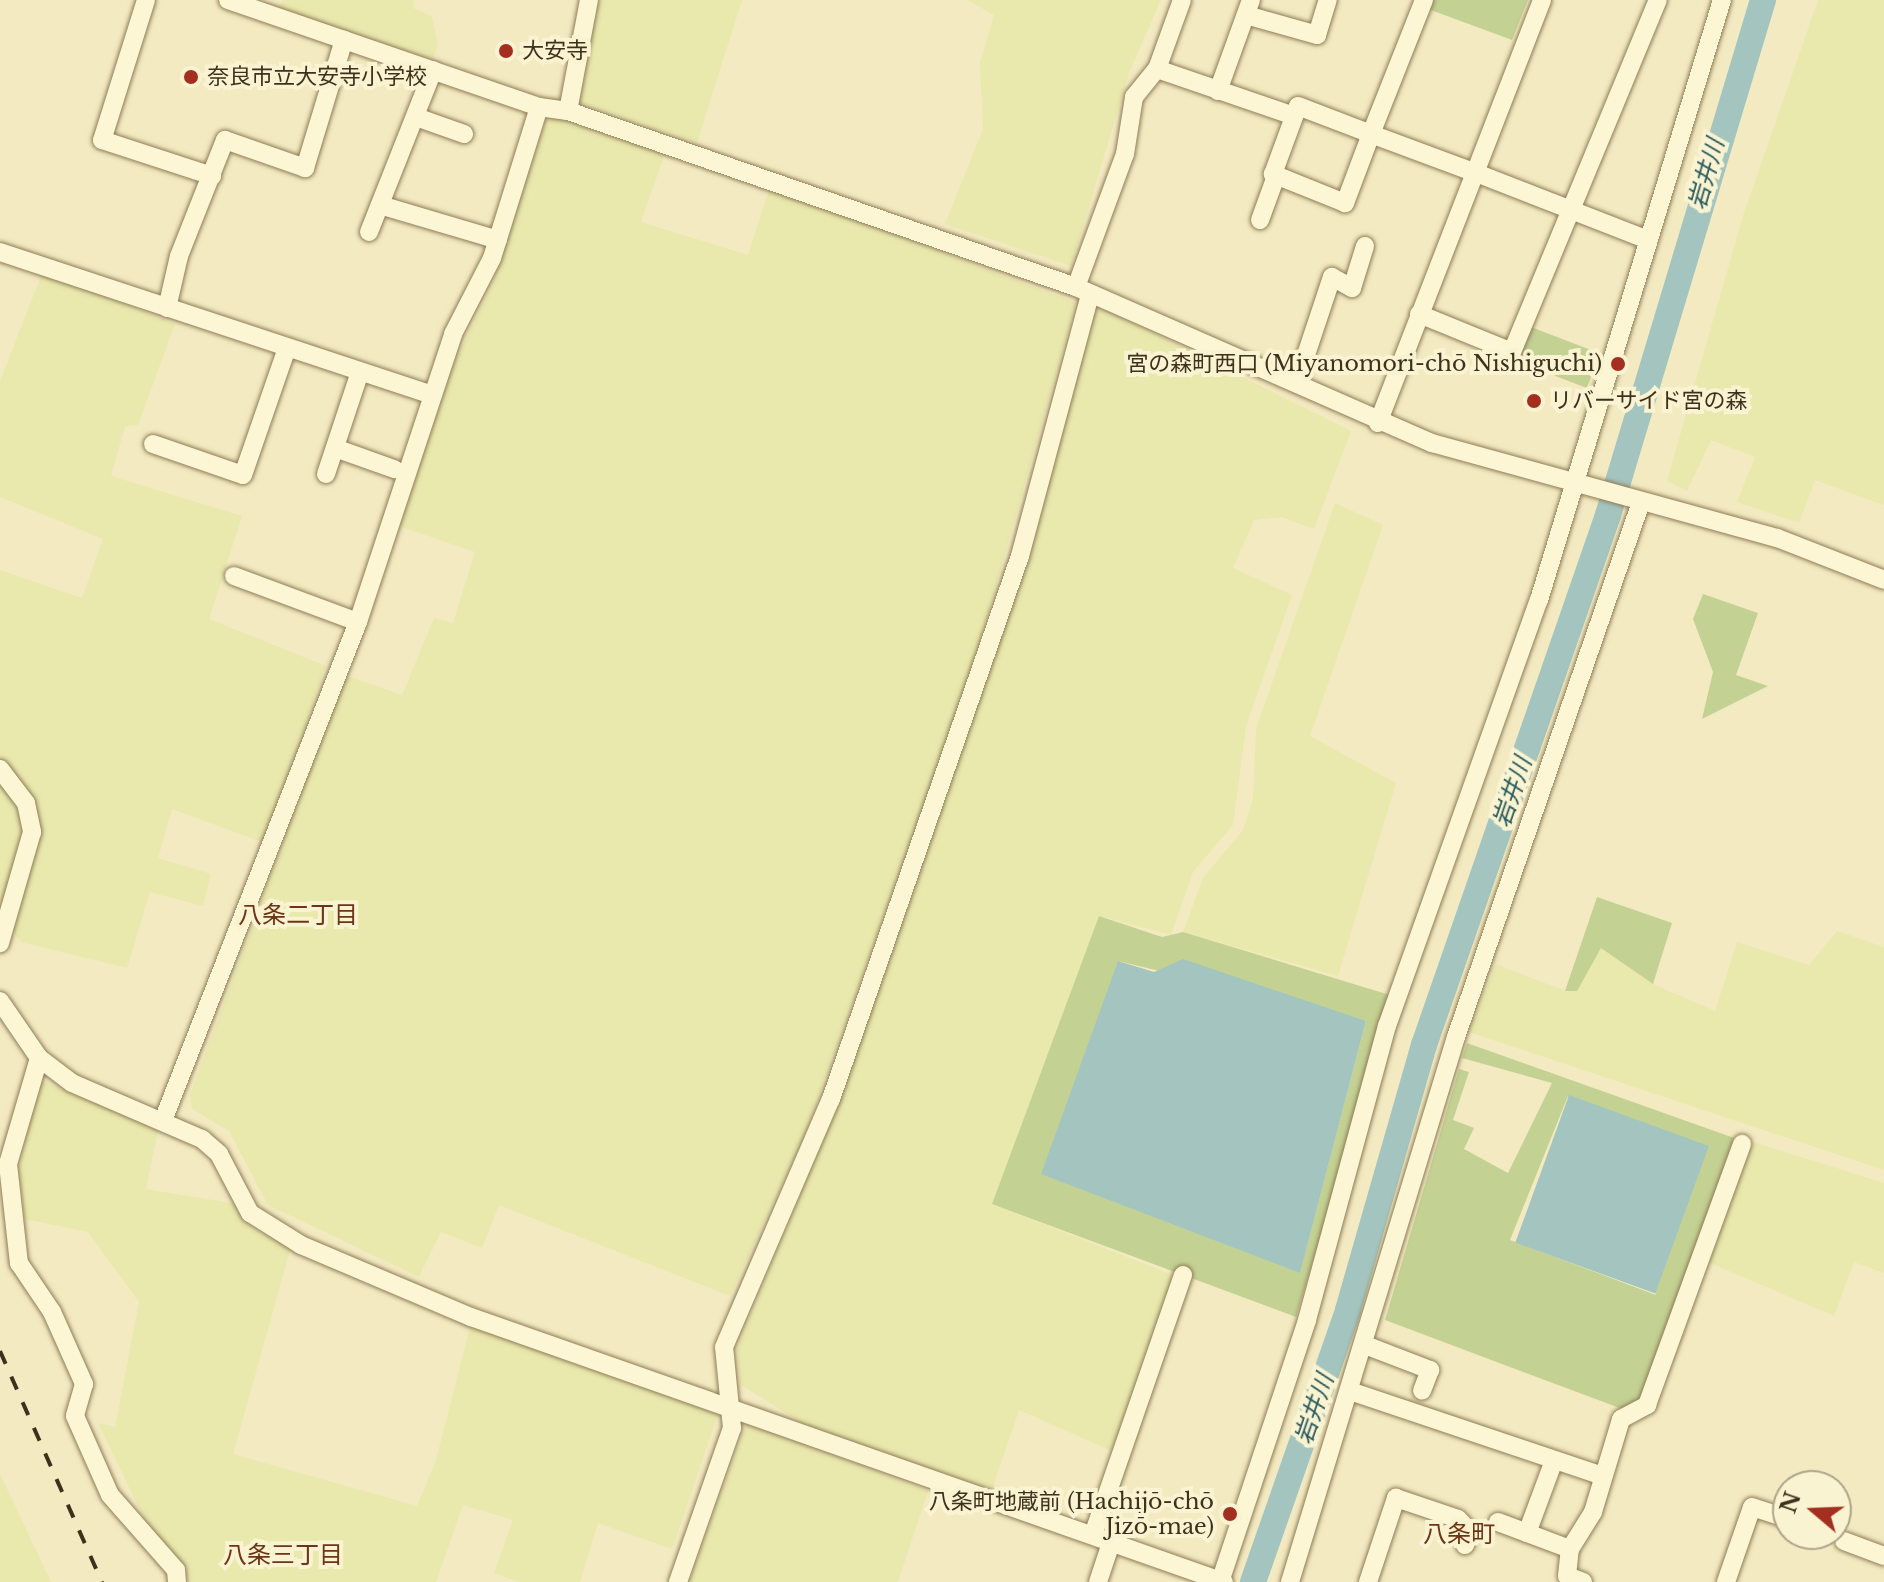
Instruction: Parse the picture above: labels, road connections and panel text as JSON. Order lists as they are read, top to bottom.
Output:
{
  "districts": ["八条二丁目", "八条町", "八条三丁目"],
  "water": ["岩井川"],
  "places": [
    "大安寺",
    "奈良市立大安寺小学校",
    "宮の森町西口 (Miyanomori-chō Nishiguchi)",
    "リバーサイド宮の森",
    "八条町地蔵前 (Hachijō-chō Jizō-mae)"
  ],
  "north": "left"
}
